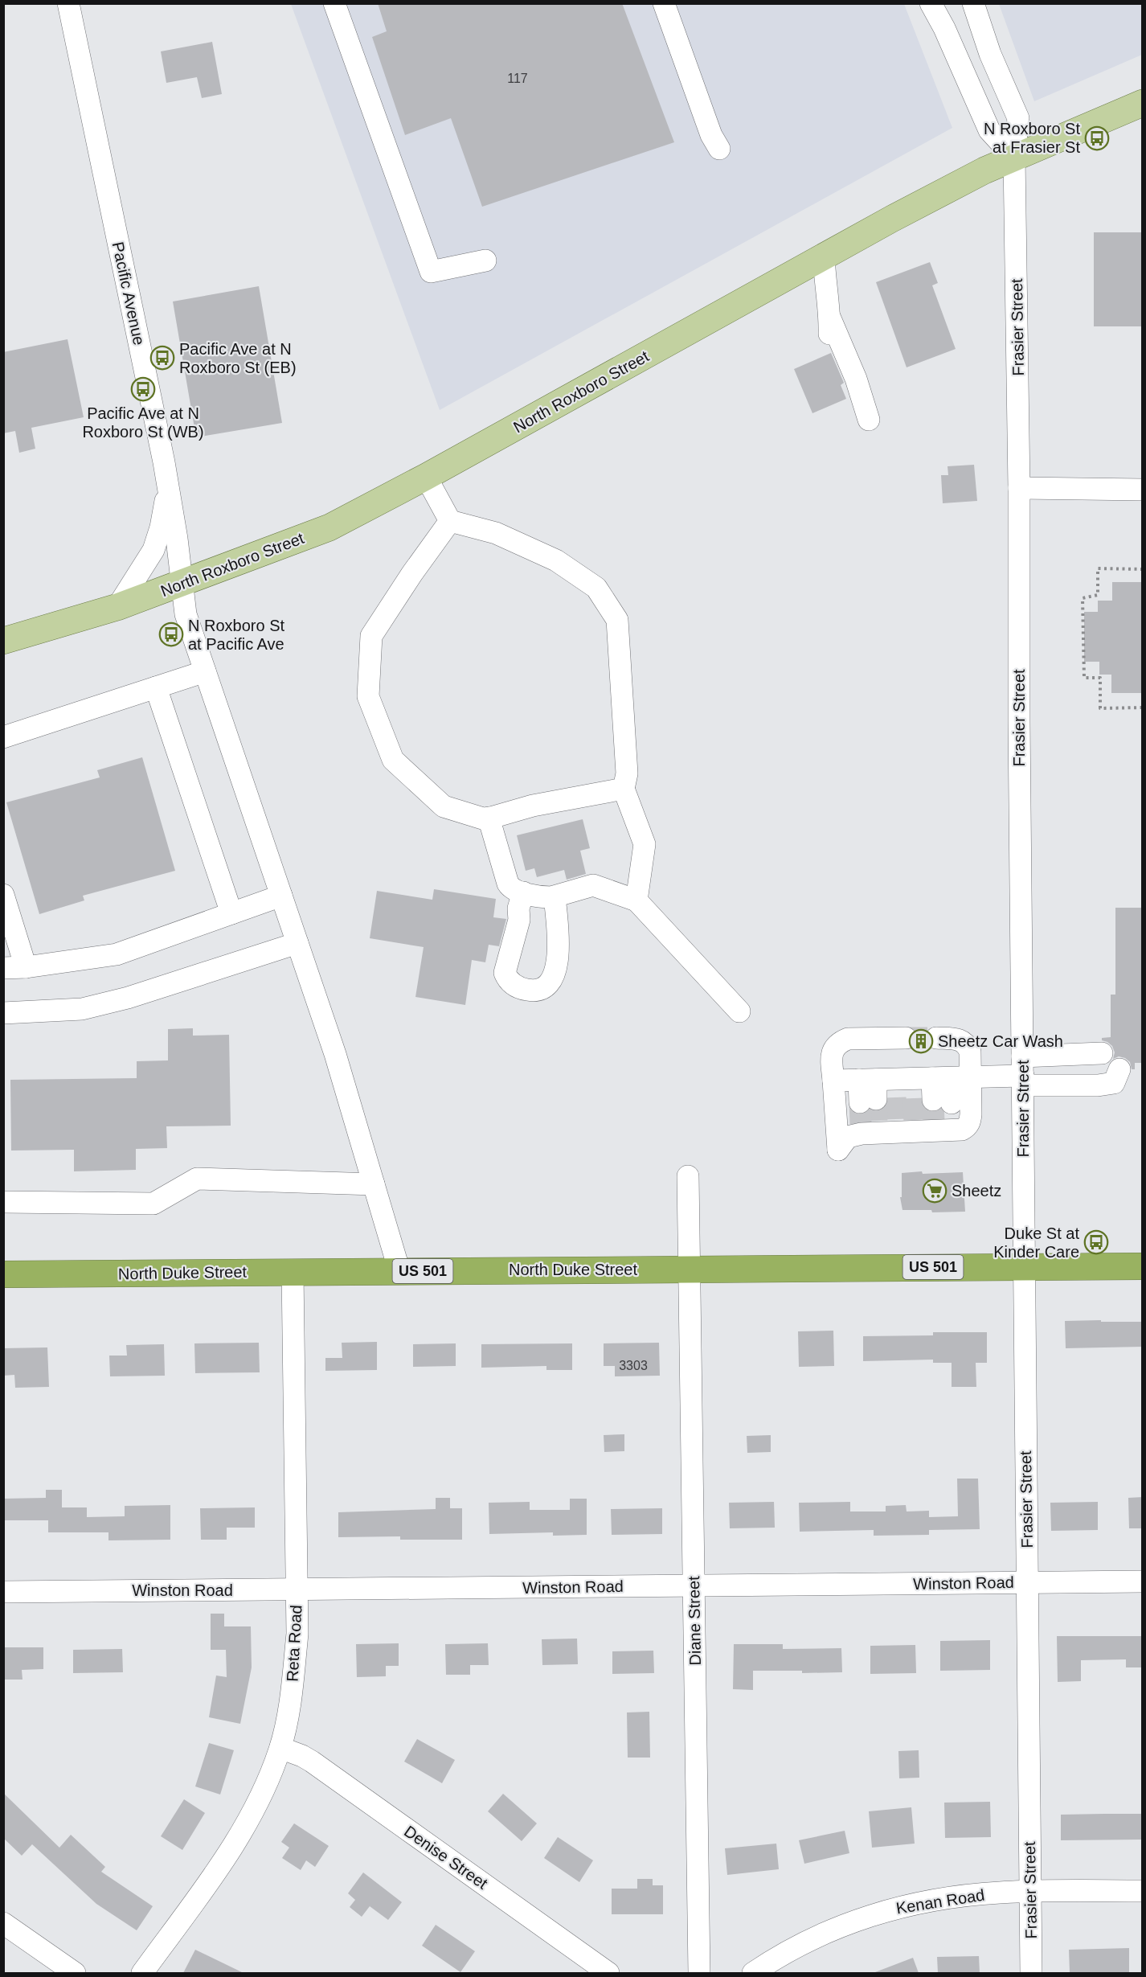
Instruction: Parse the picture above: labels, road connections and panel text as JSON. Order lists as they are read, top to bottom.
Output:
{
  "streets": {
    "highway": ["US 501", "North Duke Street"],
    "main road": ["North Roxboro Street"],
    "street": [
      "Pacific Avenue",
      "Frasier Street",
      "Winston Road",
      "Diane Street",
      "Reta Road",
      "Denise Street",
      "Kenan Road"
    ]
  },
  "crossings": [
    ["Pacific Avenue", "North Roxboro Street"],
    ["Pacific Avenue", "North Duke Street"],
    ["Frasier Street", "North Roxboro Street"],
    ["Frasier Street", "North Duke Street"],
    ["Frasier Street", "Winston Road"],
    ["Frasier Street", "Kenan Road"],
    ["North Duke Street", "Diane Street"],
    ["North Duke Street", "Reta Road"],
    ["Winston Road", "Diane Street"],
    ["Winston Road", "Reta Road"],
    ["Reta Road", "Denise Street"]
  ],
  "places": {
    "bus stop": [
      "N Roxboro St at Frasier St",
      "Pacific Ave at N Roxboro St (EB)",
      "Pacific Ave at N Roxboro St (WB)",
      "N Roxboro St at Pacific Ave",
      "Duke St at Kinder Care"
    ],
    "building": ["Sheetz Car Wash"],
    "supermarket": ["Sheetz"]
  },
  "house_numbers": ["117", "3303"]
}
